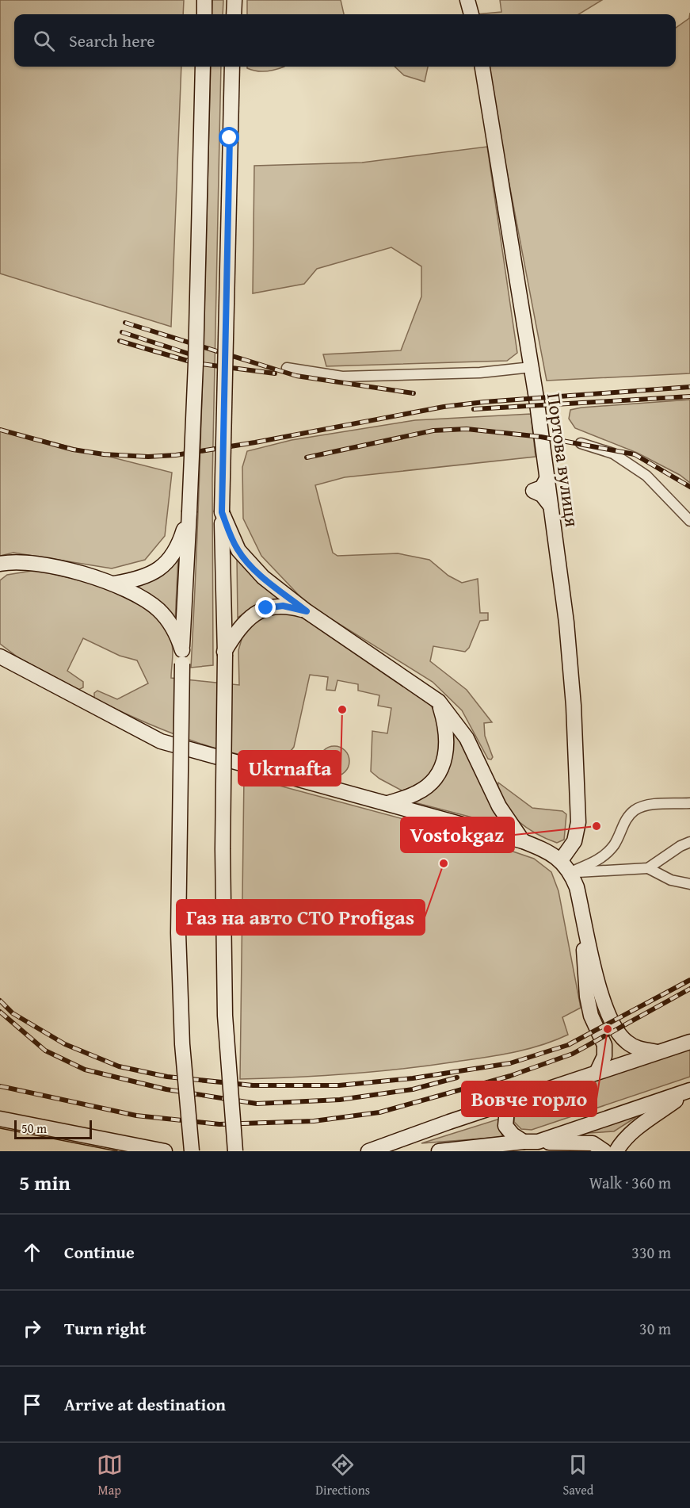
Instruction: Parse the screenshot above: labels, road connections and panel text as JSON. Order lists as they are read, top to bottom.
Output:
{
  "streets": {
    "main road": ["Портова вулиця"]
  },
  "places": [
    "Ukrnafta",
    "Vostokgaz",
    "Газ на авто СТО Profigas",
    "Вовче горло"
  ],
  "scale_bar": "50 m",
  "page": {
    "search": "Search here",
    "scale": "50 m",
    "heading": ["5 min", "Walk · 360 m"],
    "list": [
      ["Continue", "330 m"],
      ["Turn right", "30 m"],
      "Arrive at destination"
    ],
    "nav": ["Map", "Directions", "Saved"]
  }
}
